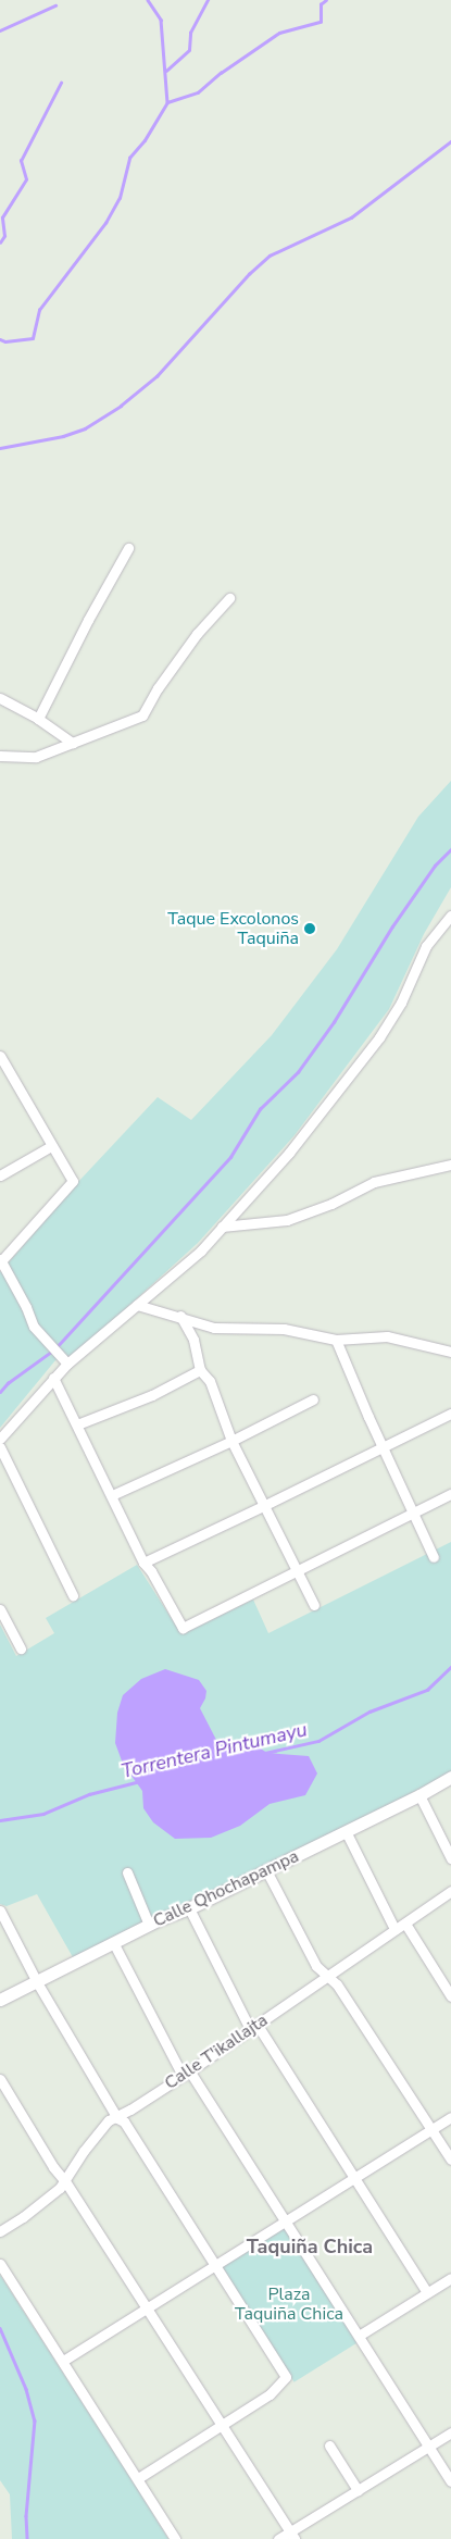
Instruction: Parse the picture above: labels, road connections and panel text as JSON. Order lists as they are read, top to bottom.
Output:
{
  "streets": {
    "street": ["Calle Qhochapampa", "Calle T'ikallajta"]
  },
  "districts": ["Taquiña Chica"],
  "water": ["Torrentera Pintumayu"],
  "parks": ["Plaza Taquiña Chica"],
  "places": ["Taque Excolonos Taquiña"]
}
